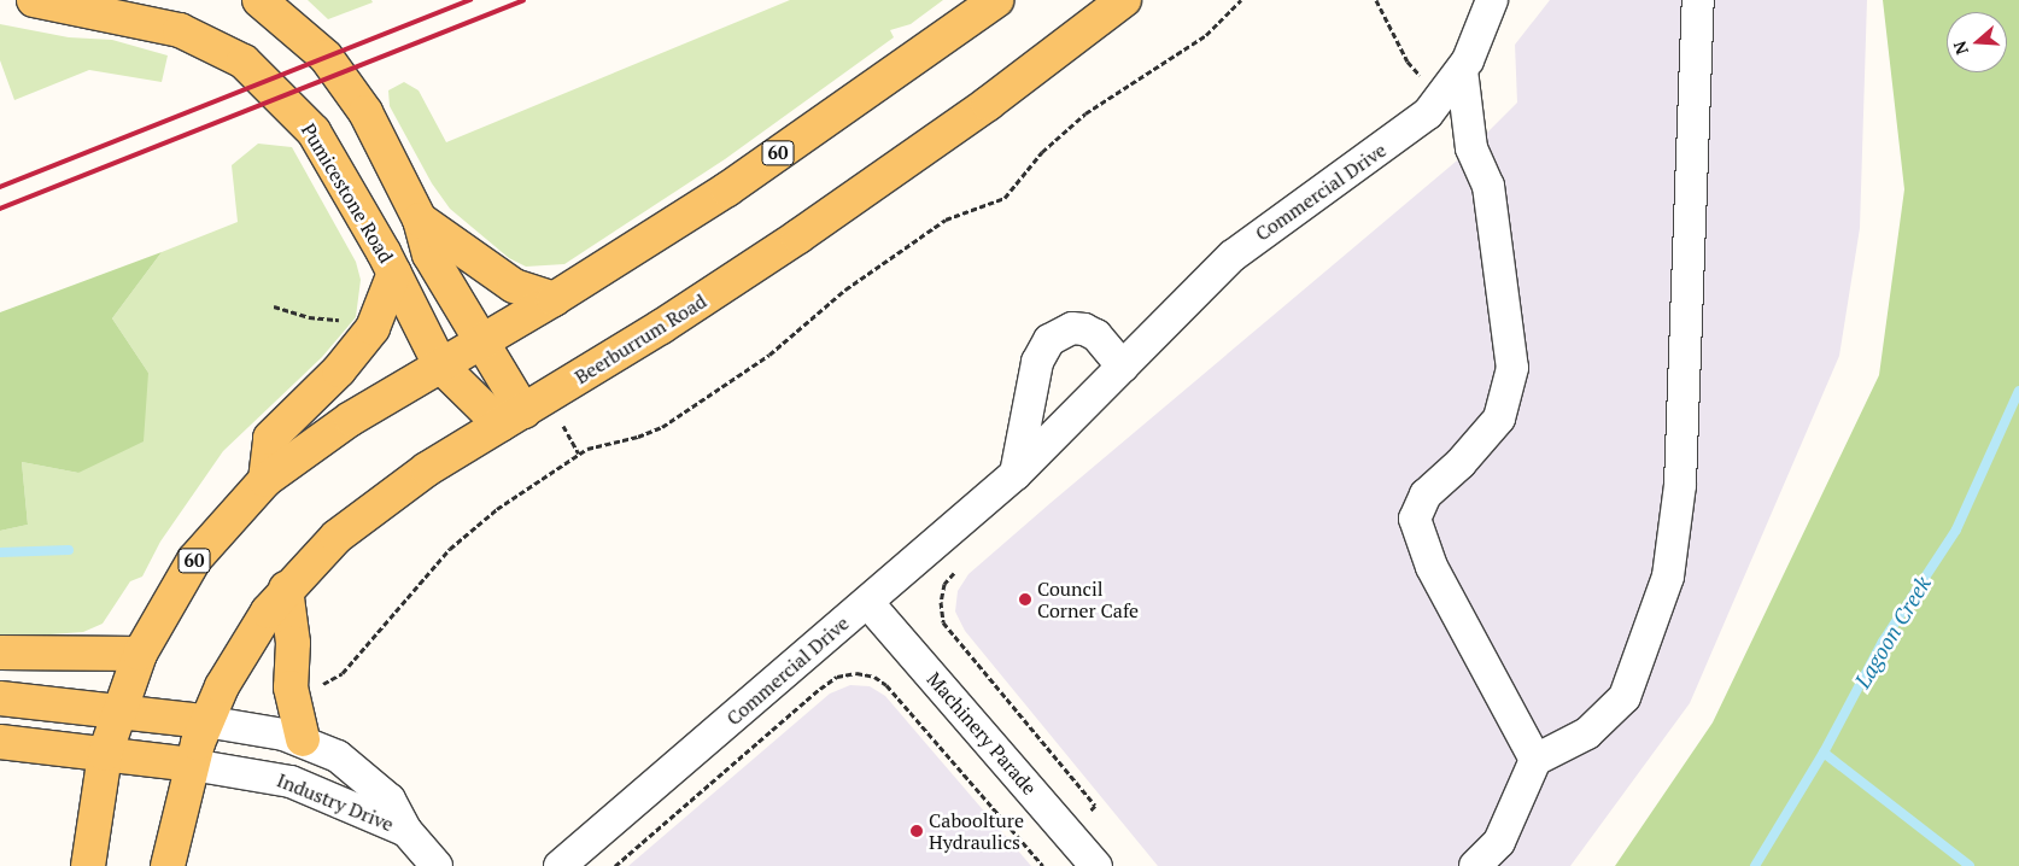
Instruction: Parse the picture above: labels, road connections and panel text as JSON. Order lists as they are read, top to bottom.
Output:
{
  "streets": {
    "main road": ["60", "Pumicestone Road", "Beerburrum Road"],
    "street": ["Commercial Drive", "Machinery Parade", "Industry Drive"]
  },
  "crossings": [
    ["60", "Pumicestone Road"],
    ["Commercial Drive", "Machinery Parade"],
    ["Pumicestone Road", "Beerburrum Road"],
    ["Beerburrum Road", "Industry Drive"]
  ],
  "water": ["Lagoon Creek"],
  "places": ["Council Corner Cafe", "Caboolture Hydraulics"],
  "north": "left"
}
